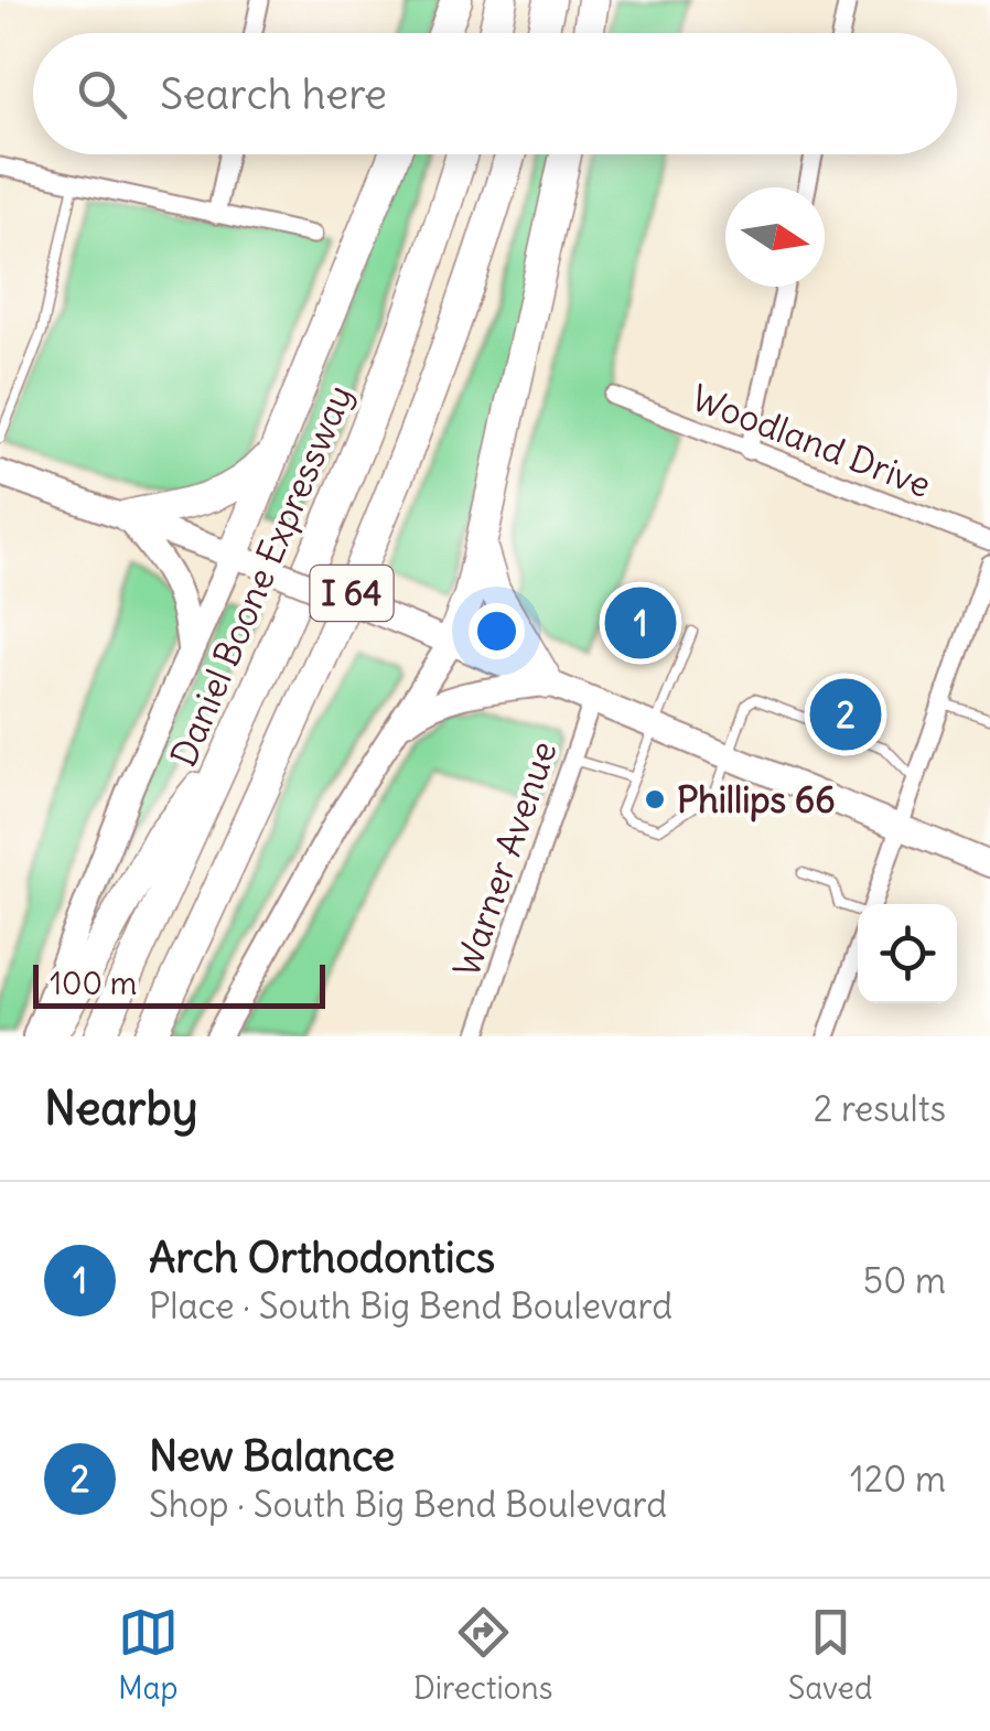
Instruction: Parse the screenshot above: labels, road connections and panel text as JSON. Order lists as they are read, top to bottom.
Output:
{
  "streets": {
    "highway": ["Daniel Boone Expressway", "I 64"],
    "street": ["Woodland Drive", "Warner Avenue"]
  },
  "places": ["Phillips 66"],
  "scale_bar": "100 m",
  "north": "right",
  "page": {
    "search": "Search here",
    "pins": ["1", "2"],
    "scale": "100 m",
    "heading": ["Nearby", "2 results"],
    "list": [
      {
        "mark": "1",
        "name": "Arch Orthodontics",
        "note": "Place · South Big Bend Boulevard",
        "value": "50 m"
      },
      {
        "mark": "2",
        "name": "New Balance",
        "note": "Shop · South Big Bend Boulevard",
        "value": "120 m"
      }
    ],
    "nav": ["Map", "Directions", "Saved"]
  }
}
